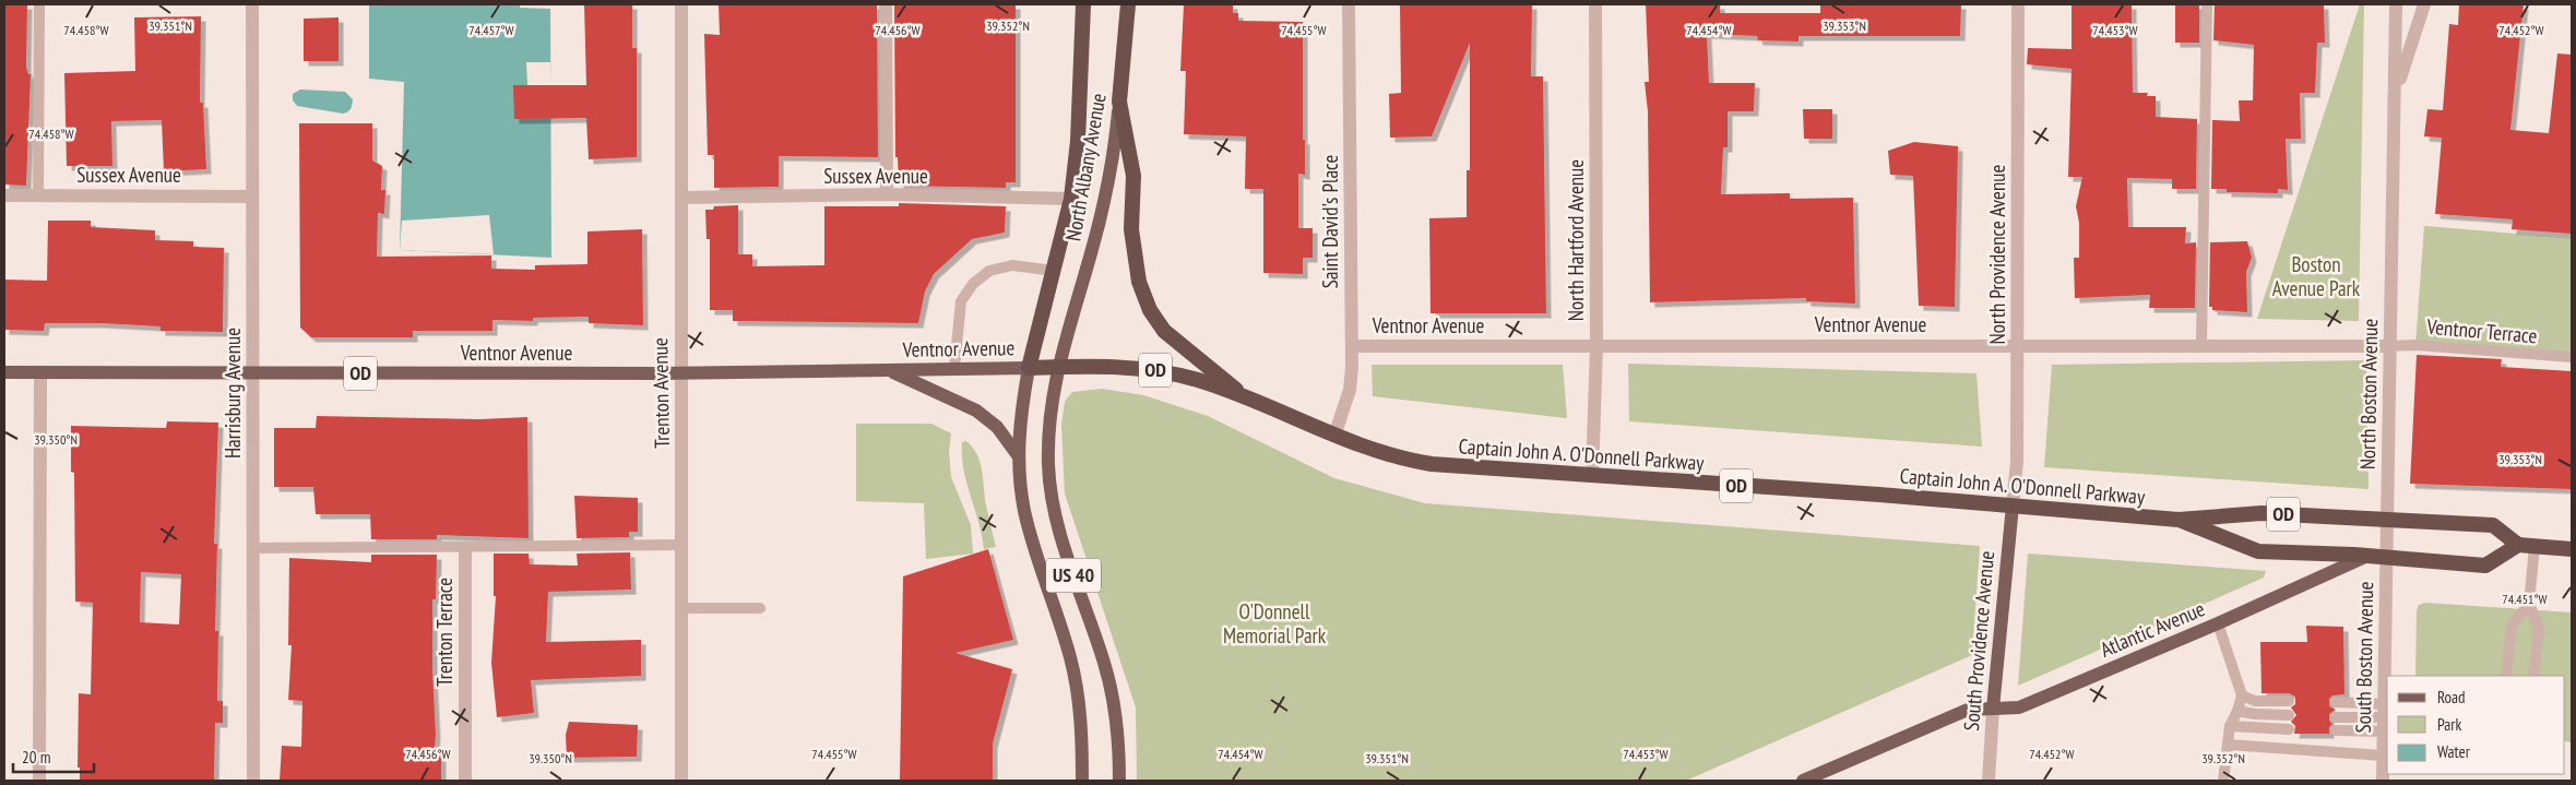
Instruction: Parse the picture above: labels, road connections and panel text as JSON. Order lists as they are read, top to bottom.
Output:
{
  "streets": {
    "highway": [
      "North Albany Avenue",
      "OD",
      "Captain John A. O'Donnell Parkway",
      "US 40",
      "Atlantic Avenue"
    ],
    "main road": ["Ventnor Avenue", "South Providence Avenue"],
    "street": [
      "Sussex Avenue",
      "Saint David's Place",
      "North Hartford Avenue",
      "North Providence Avenue",
      "Harrisburg Avenue",
      "Trenton Avenue",
      "North Boston Avenue",
      "Trenton Terrace",
      "South Boston Avenue"
    ],
    "lane": ["Ventnor Terrace"]
  },
  "crossings": [
    ["North Albany Avenue", "Sussex Avenue"],
    ["North Albany Avenue", "Ventnor Avenue"],
    ["North Albany Avenue", "Captain John A. O'Donnell Parkway"],
    ["North Albany Avenue", "US 40"],
    ["Sussex Avenue", "Harrisburg Avenue"],
    ["Sussex Avenue", "Trenton Avenue"],
    ["Saint David's Place", "Ventnor Avenue"],
    ["Saint David's Place", "Captain John A. O'Donnell Parkway"],
    ["North Hartford Avenue", "Ventnor Avenue"],
    ["North Hartford Avenue", "Captain John A. O'Donnell Parkway"],
    ["North Providence Avenue", "Ventnor Avenue"],
    ["North Providence Avenue", "Captain John A. O'Donnell Parkway"],
    ["North Providence Avenue", "South Providence Avenue"],
    ["Ventnor Avenue", "Ventnor Terrace"],
    ["Ventnor Avenue", "Harrisburg Avenue"],
    ["Ventnor Avenue", "Trenton Avenue"],
    ["Ventnor Avenue", "North Boston Avenue"],
    ["Ventnor Avenue", "Captain John A. O'Donnell Parkway"],
    ["Ventnor Avenue", "US 40"],
    ["Ventnor Terrace", "North Boston Avenue"],
    ["OD", "North Boston Avenue"],
    ["OD", "Captain John A. O'Donnell Parkway"],
    ["OD", "Atlantic Avenue"],
    ["North Boston Avenue", "Captain John A. O'Donnell Parkway"],
    ["North Boston Avenue", "South Boston Avenue"],
    ["Captain John A. O'Donnell Parkway", "US 40"],
    ["Captain John A. O'Donnell Parkway", "Atlantic Avenue"],
    ["Captain John A. O'Donnell Parkway", "South Providence Avenue"],
    ["Atlantic Avenue", "South Providence Avenue"],
    ["Atlantic Avenue", "South Boston Avenue"]
  ],
  "parks": ["Boston Avenue Park", "O'Donnell Memorial Park"],
  "legend": ["Road", "Park", "Water"],
  "scale_bar": "20 m",
  "coordinates": [
    "39.352°N",
    "39.351°N",
    "39.353°N",
    "74.458°W",
    "74.457°W",
    "74.456°W",
    "74.455°W",
    "74.454°W",
    "74.453°W",
    "74.452°W",
    "39.350°N",
    "74.451°W"
  ]
}
